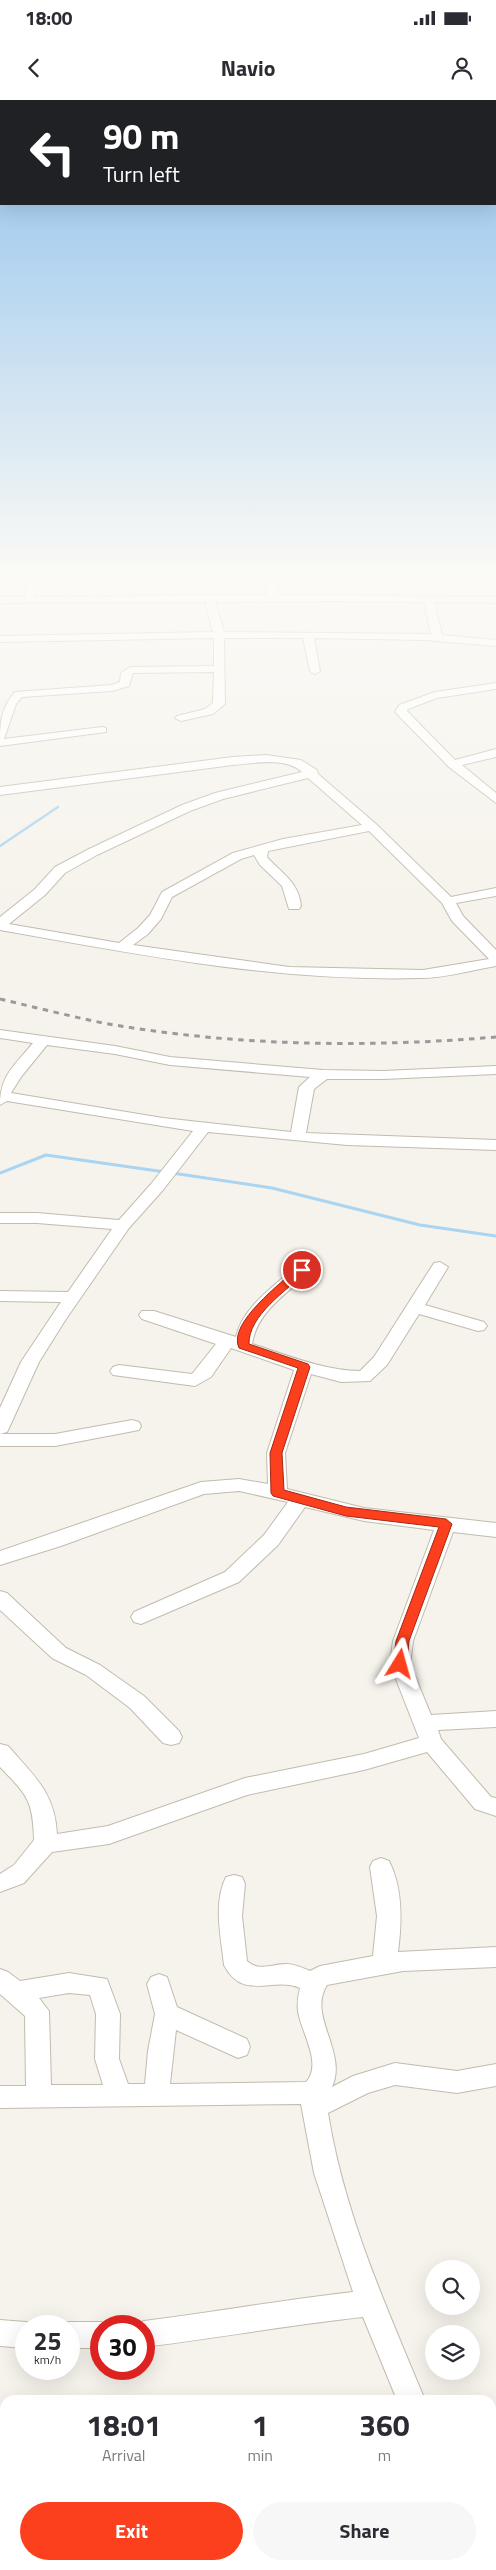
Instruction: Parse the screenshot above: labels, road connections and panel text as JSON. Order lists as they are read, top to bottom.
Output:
{
  "page": {
    "status": "18:00",
    "header": "Navio",
    "turn": ["90 m", "Turn left"],
    "speed": "25 km/h",
    "limit": "30",
    "eta": [
      "18:01",
      "Arrival",
      "1",
      "min",
      "360",
      "m"
    ],
    "buttons": ["Exit", "Share"]
  }
}
